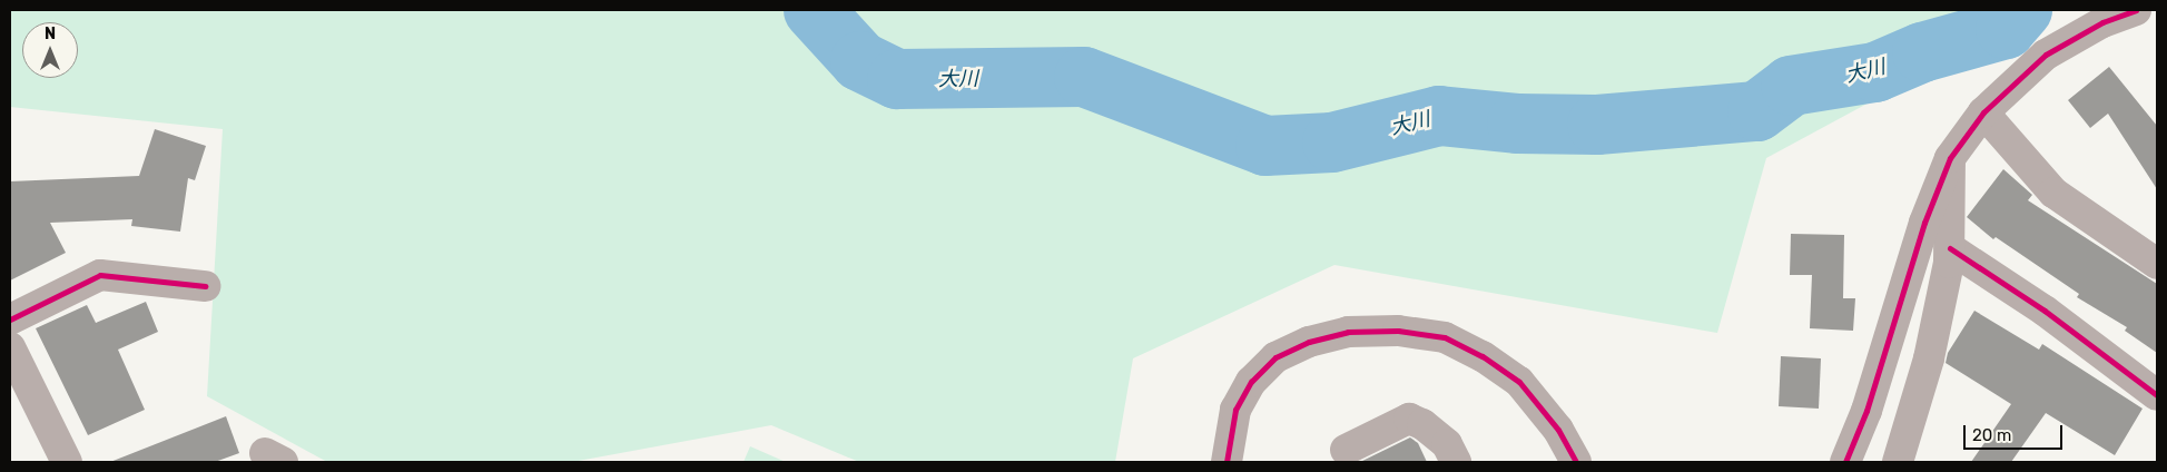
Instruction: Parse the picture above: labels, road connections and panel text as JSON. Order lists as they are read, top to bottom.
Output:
{
  "water": ["大川"],
  "scale_bar": "20 m",
  "north": "top"
}
